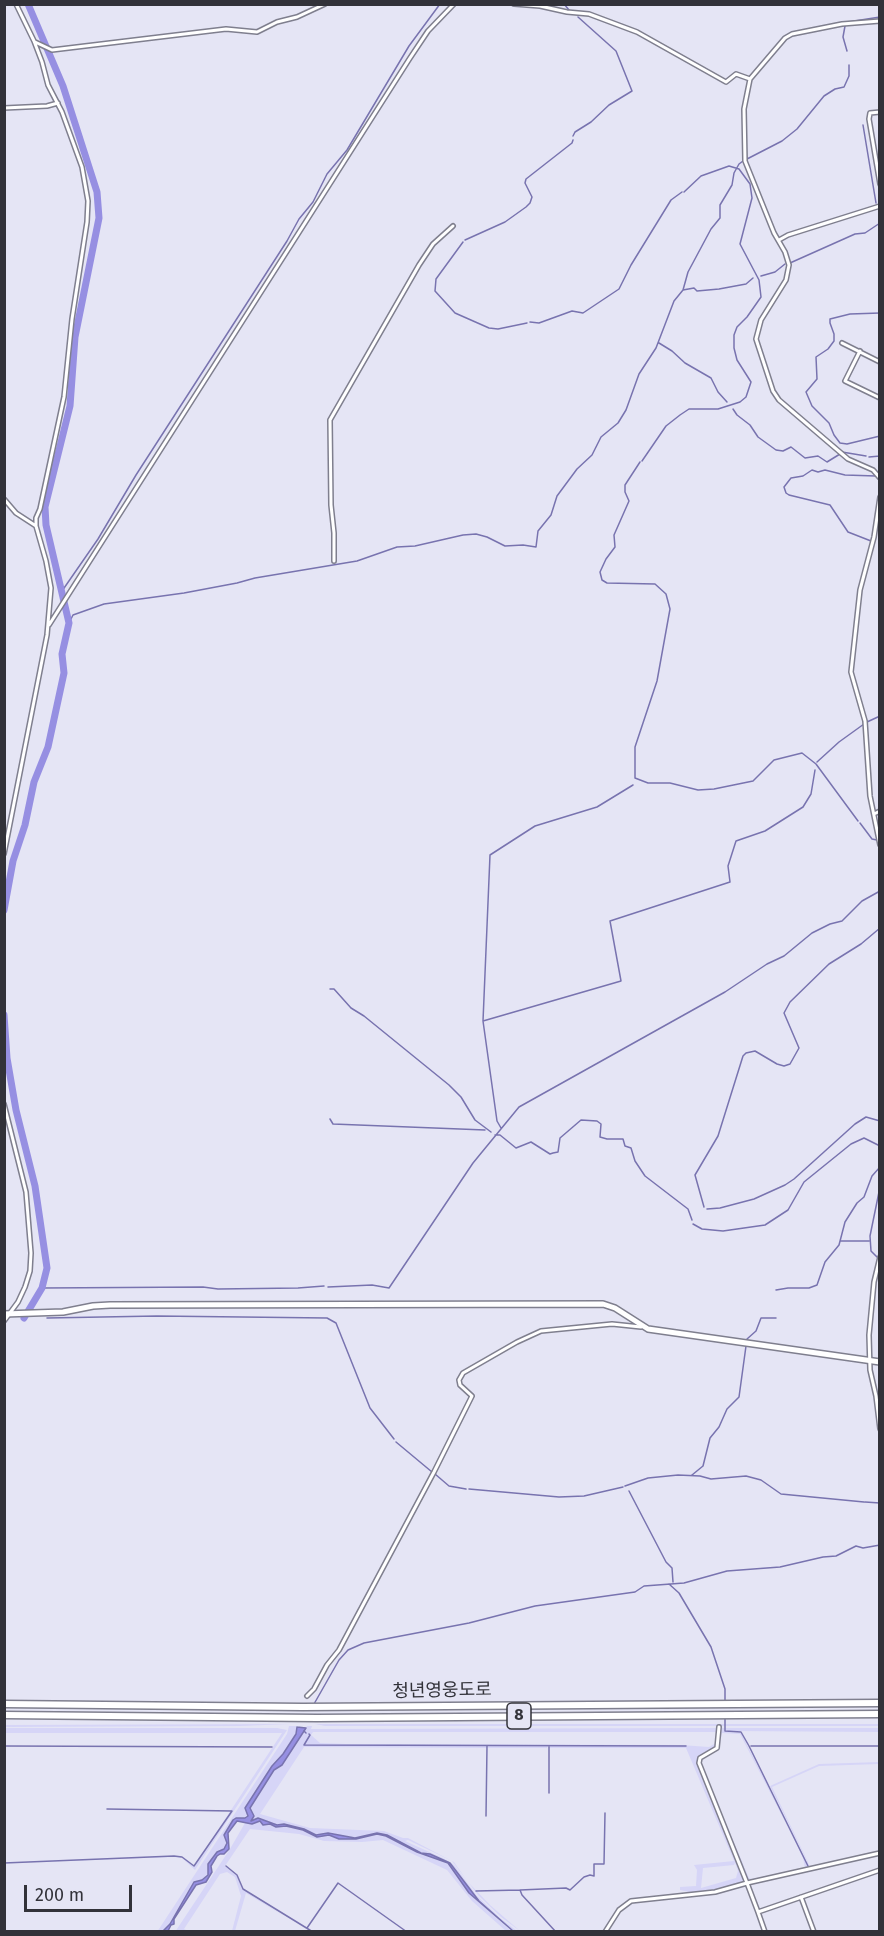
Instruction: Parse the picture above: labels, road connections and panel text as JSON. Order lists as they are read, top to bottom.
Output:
{
  "streets": {
    "highway": ["청년영웅도로", "8"]
  },
  "scale_bar": "200 m"
}
